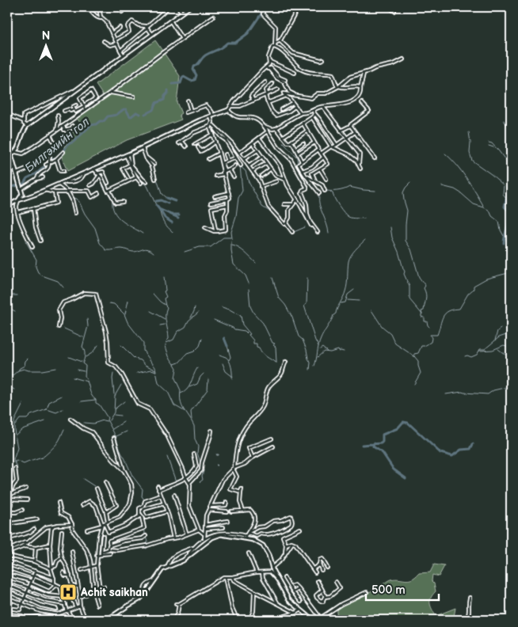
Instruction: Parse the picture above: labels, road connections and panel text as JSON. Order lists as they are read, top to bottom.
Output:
{
  "water": ["Билгэхийн гол"],
  "places": {
    "hospital": ["Achit saikhan"]
  },
  "scale_bar": "500 m",
  "north": "top"
}
